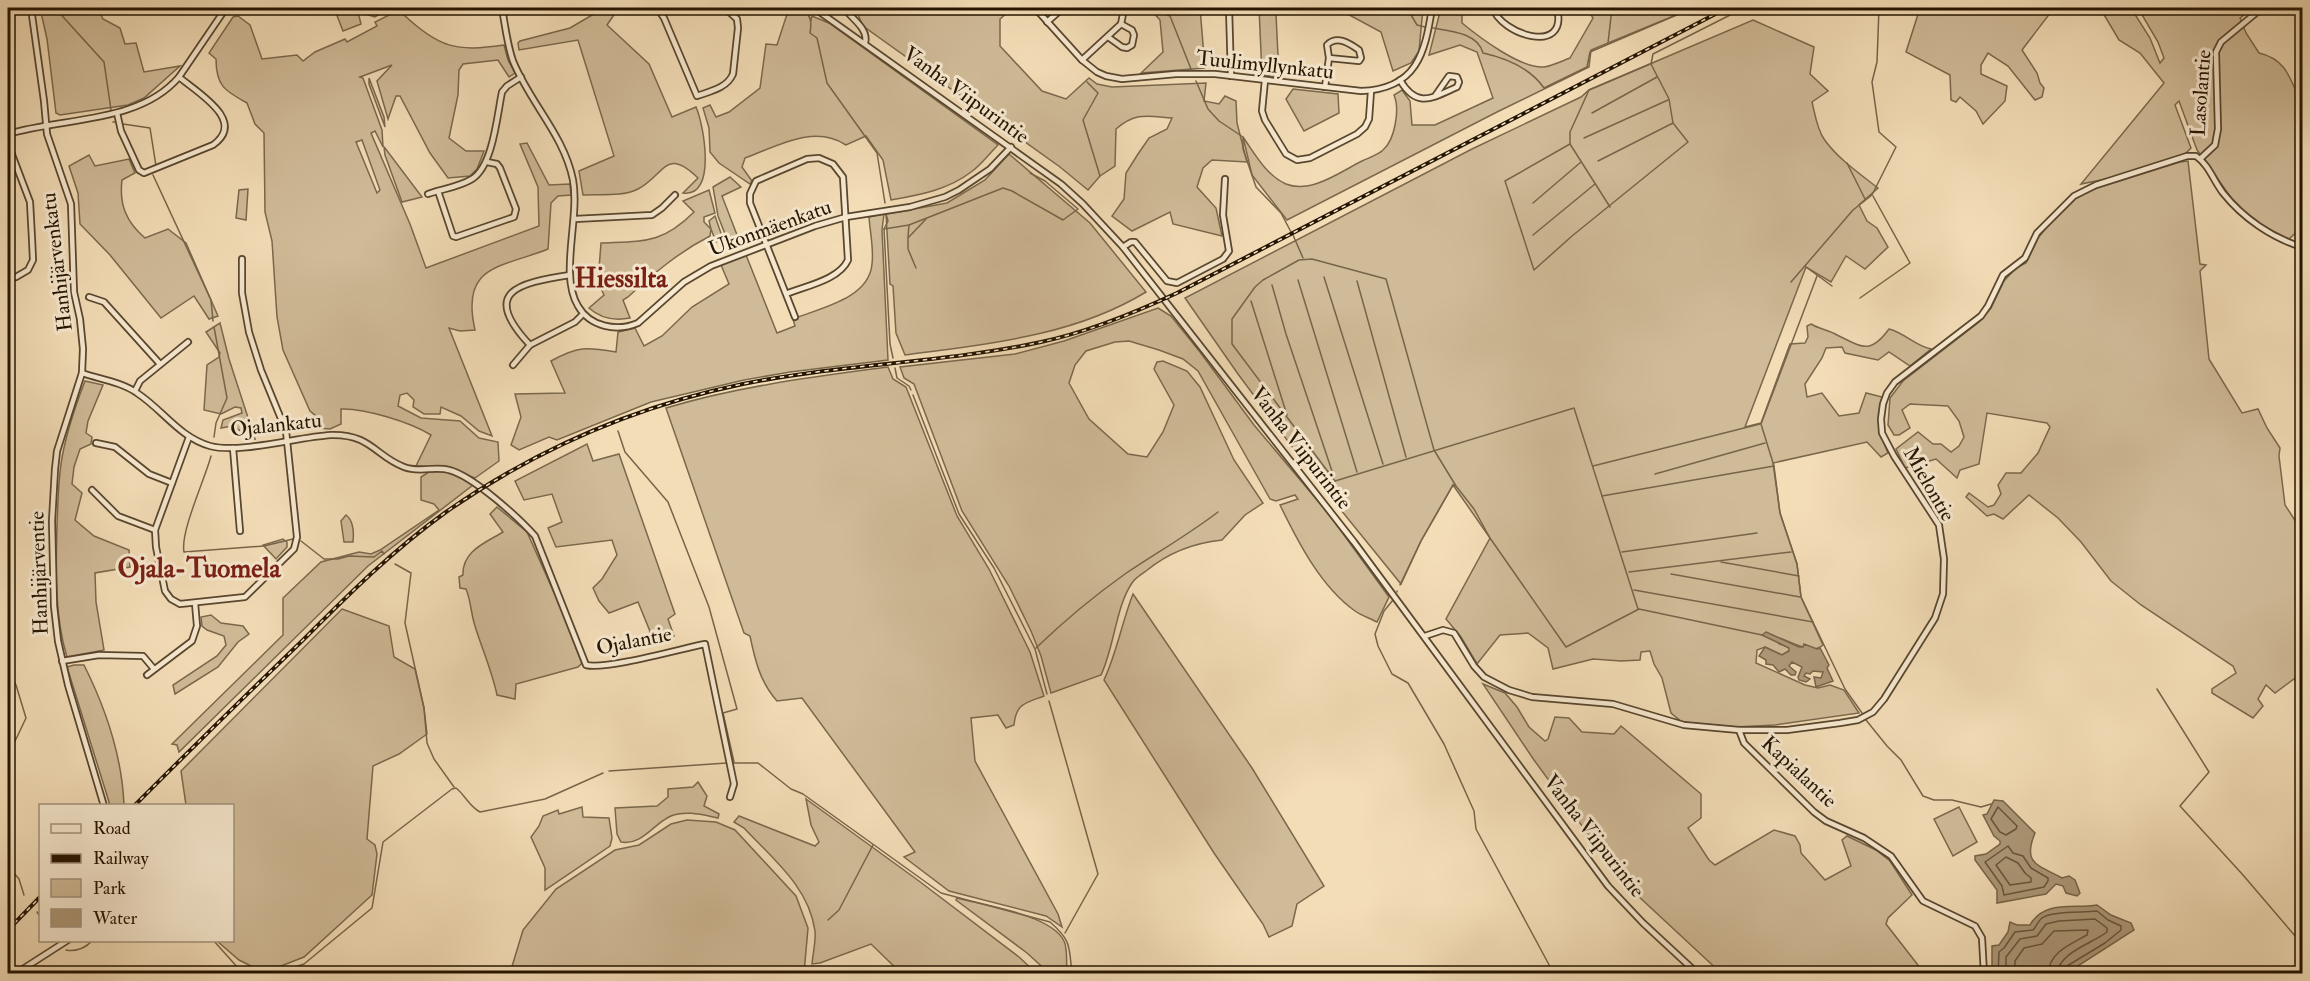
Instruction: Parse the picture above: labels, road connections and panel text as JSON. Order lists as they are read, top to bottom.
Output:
{
  "streets": {
    "street": [
      "Tuulimyllynkatu",
      "Lasolantie",
      "Vanha Viipurintie",
      "Ukonmäenkatu",
      "Hanhijärvenkatu",
      "Ojalankatu",
      "Mielontie",
      "Hanhijärventie",
      "Ojalantie",
      "Kapialantie"
    ]
  },
  "crossings": [
    ["Lasolantie", "Mielontie"],
    ["Vanha Viipurintie", "Ukonmäenkatu"],
    ["Vanha Viipurintie", "Mielontie"],
    ["Hanhijärvenkatu", "Ojalankatu"],
    ["Hanhijärvenkatu", "Hanhijärventie"],
    ["Ojalankatu", "Hanhijärventie"],
    ["Ojalankatu", "Ojalantie"],
    ["Mielontie", "Kapialantie"]
  ],
  "districts": ["Hiessilta", "Ojala-Tuomela"],
  "legend": [
    "Road",
    "Railway",
    "Park",
    "Water"
  ]
}
